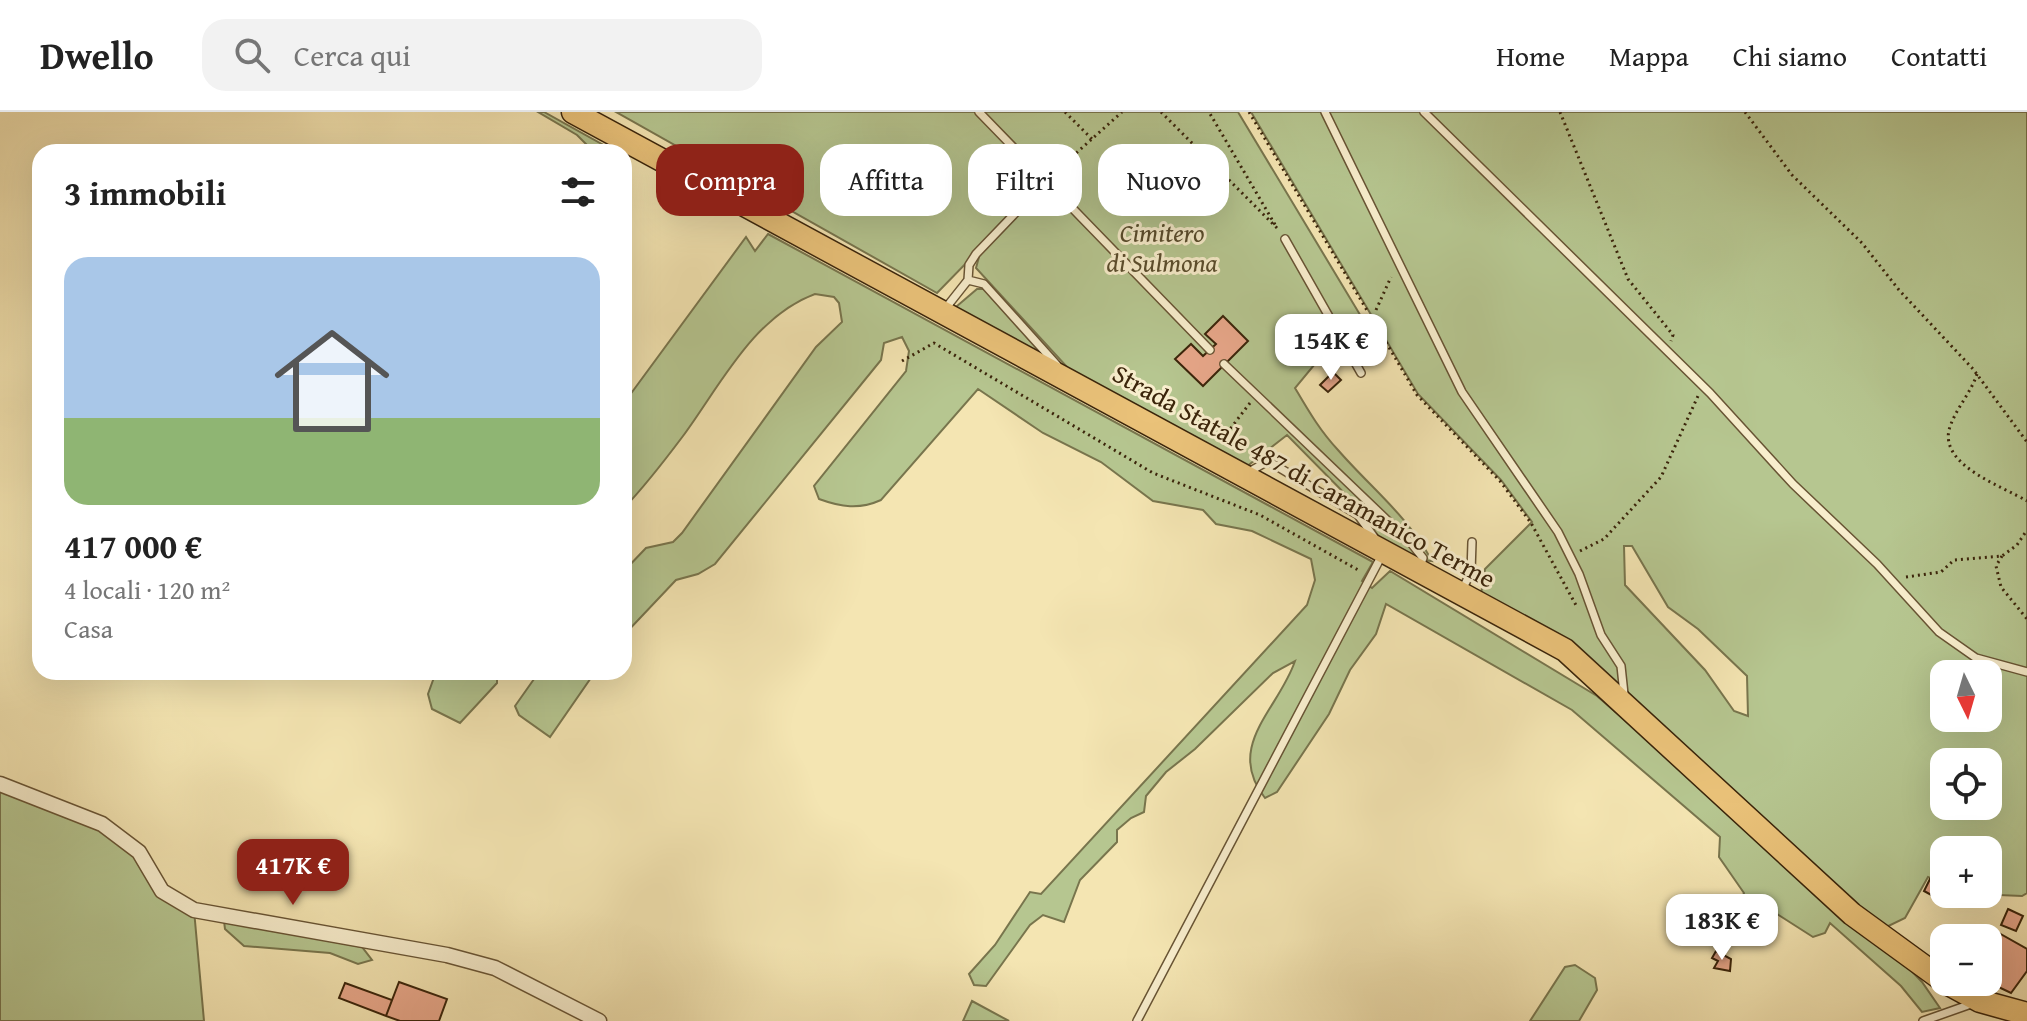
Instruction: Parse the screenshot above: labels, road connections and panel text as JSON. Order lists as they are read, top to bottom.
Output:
{
  "streets": {
    "main road": ["Strada Statale 487 di Caramanico Terme"]
  },
  "parks": ["Cimitero di Sulmona"],
  "north": "bottom",
  "page": {
    "header": "Dwello",
    "search": "Cerca qui",
    "nav": [
      "Home",
      "Mappa",
      "Chi siamo",
      "Contatti"
    ],
    "chip": [
      "Compra",
      "Affitta",
      "Filtri",
      "Nuovo"
    ],
    "heading": "3 immobili",
    "list": [
      {
        "name": "417 000 €",
        "note": "4 locali · 120 m² · Casa"
      }
    ],
    "price": ["154K €", "417K €", "183K €"],
    "map_buttons": ["+", "−"]
  }
}
